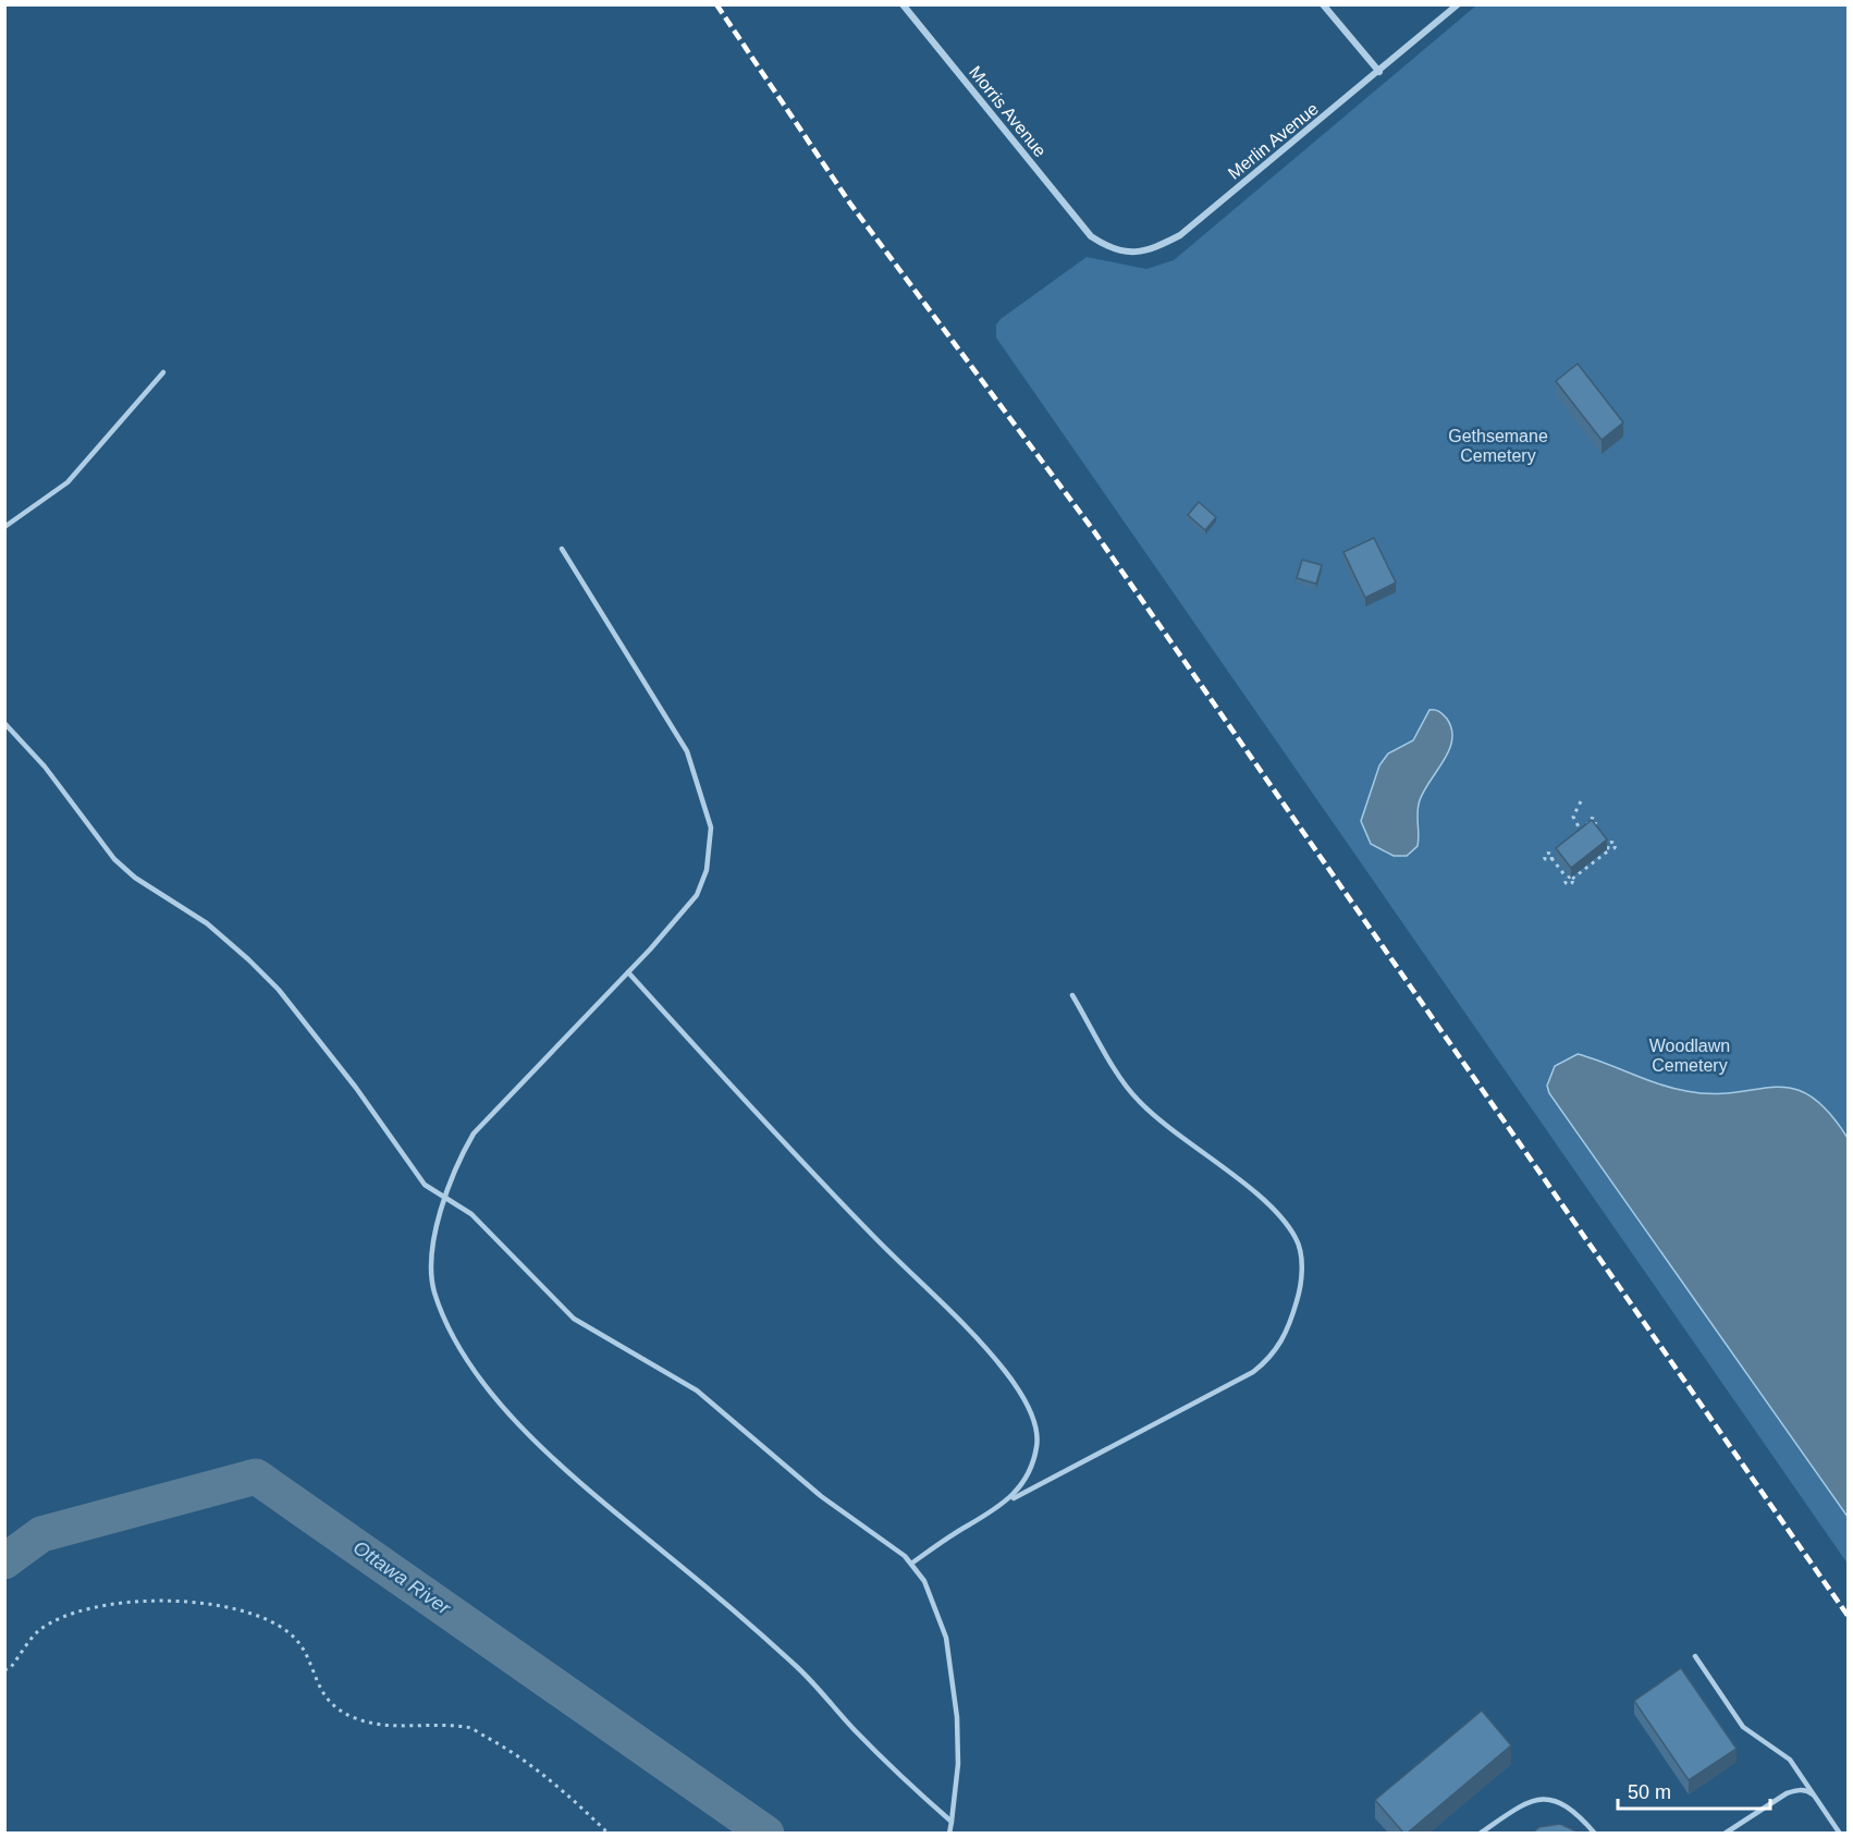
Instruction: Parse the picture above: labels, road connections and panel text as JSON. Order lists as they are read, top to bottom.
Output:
{
  "streets": {
    "street": ["Morris Avenue", "Merlin Avenue"]
  },
  "crossings": [
    ["Morris Avenue", "Merlin Avenue"]
  ],
  "water": ["Ottawa River"],
  "parks": ["Gethsemane Cemetery", "Woodlawn Cemetery"],
  "scale_bar": "50 m"
}
